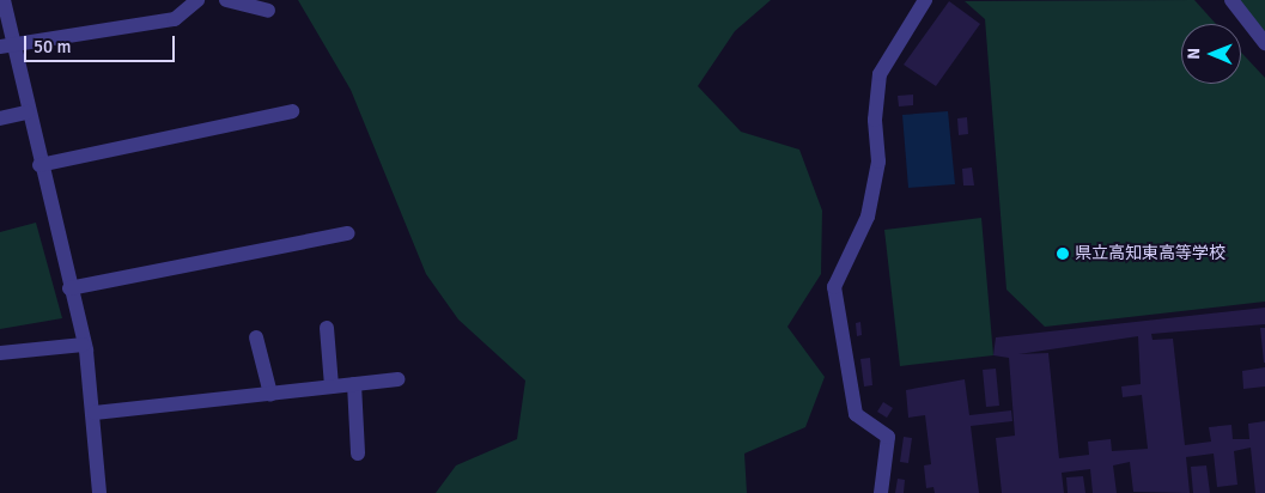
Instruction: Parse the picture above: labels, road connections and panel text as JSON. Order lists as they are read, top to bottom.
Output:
{
  "places": ["県立高知東高等学校"],
  "scale_bar": "50 m",
  "north": "left"
}
